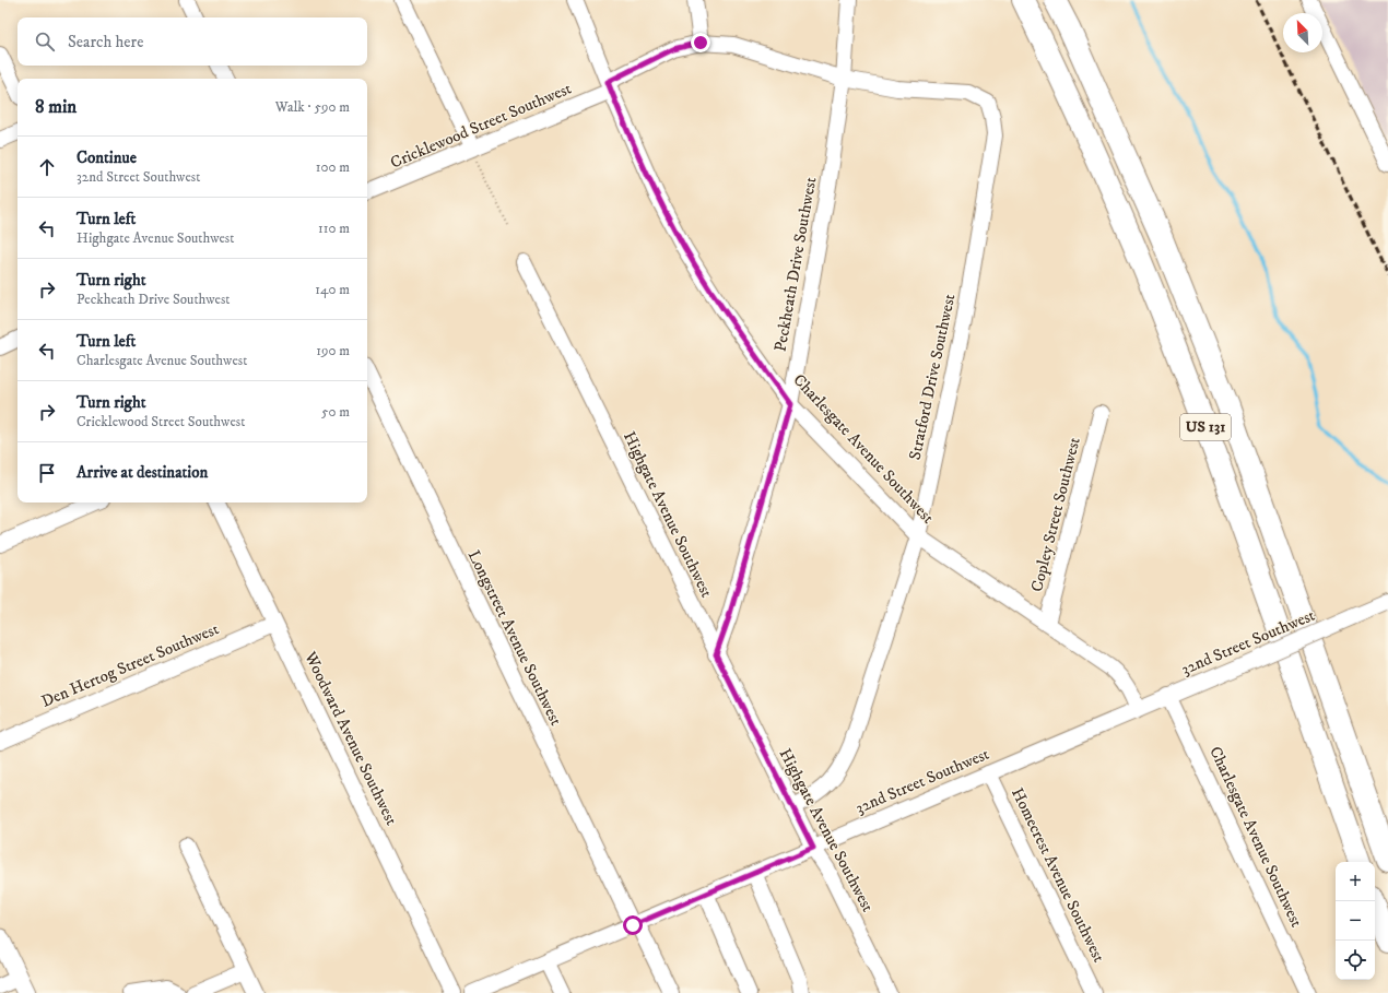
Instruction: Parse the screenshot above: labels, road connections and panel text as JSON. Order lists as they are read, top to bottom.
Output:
{
  "streets": {
    "highway": ["US 131"],
    "street": [
      "Cricklewood Street Southwest",
      "Peckheath Drive Southwest",
      "Stratford Drive Southwest",
      "Charlesgate Avenue Southwest",
      "Highgate Avenue Southwest",
      "Copley Street Southwest",
      "Longstreet Avenue Southwest",
      "32nd Street Southwest",
      "Den Hertog Street Southwest",
      "Woodward Avenue Southwest",
      "Homecrest Avenue Southwest"
    ]
  },
  "crossings": [
    ["Cricklewood Street Southwest", "Peckheath Drive Southwest"],
    ["Cricklewood Street Southwest", "Stratford Drive Southwest"],
    ["Cricklewood Street Southwest", "Charlesgate Avenue Southwest"],
    ["Peckheath Drive Southwest", "Charlesgate Avenue Southwest"],
    ["Peckheath Drive Southwest", "Highgate Avenue Southwest"],
    ["Stratford Drive Southwest", "Charlesgate Avenue Southwest"],
    ["Stratford Drive Southwest", "Highgate Avenue Southwest"],
    ["Charlesgate Avenue Southwest", "Copley Street Southwest"],
    ["Charlesgate Avenue Southwest", "32nd Street Southwest"],
    ["Highgate Avenue Southwest", "32nd Street Southwest"],
    ["Longstreet Avenue Southwest", "32nd Street Southwest"],
    ["32nd Street Southwest", "Homecrest Avenue Southwest"],
    ["Den Hertog Street Southwest", "Woodward Avenue Southwest"]
  ],
  "north": "top left",
  "page": {
    "search": "Search here",
    "heading": ["8 min", "Walk · 590 m"],
    "list": [
      ["Continue", "32nd Street Southwest", "100 m"],
      ["Turn left", "Highgate Avenue Southwest", "110 m"],
      ["Turn right", "Peckheath Drive Southwest", "140 m"],
      ["Turn left", "Charlesgate Avenue Southwest", "190 m"],
      ["Turn right", "Cricklewood Street Southwest", "50 m"],
      "Arrive at destination"
    ],
    "map_buttons": ["+", "−"]
  }
}
